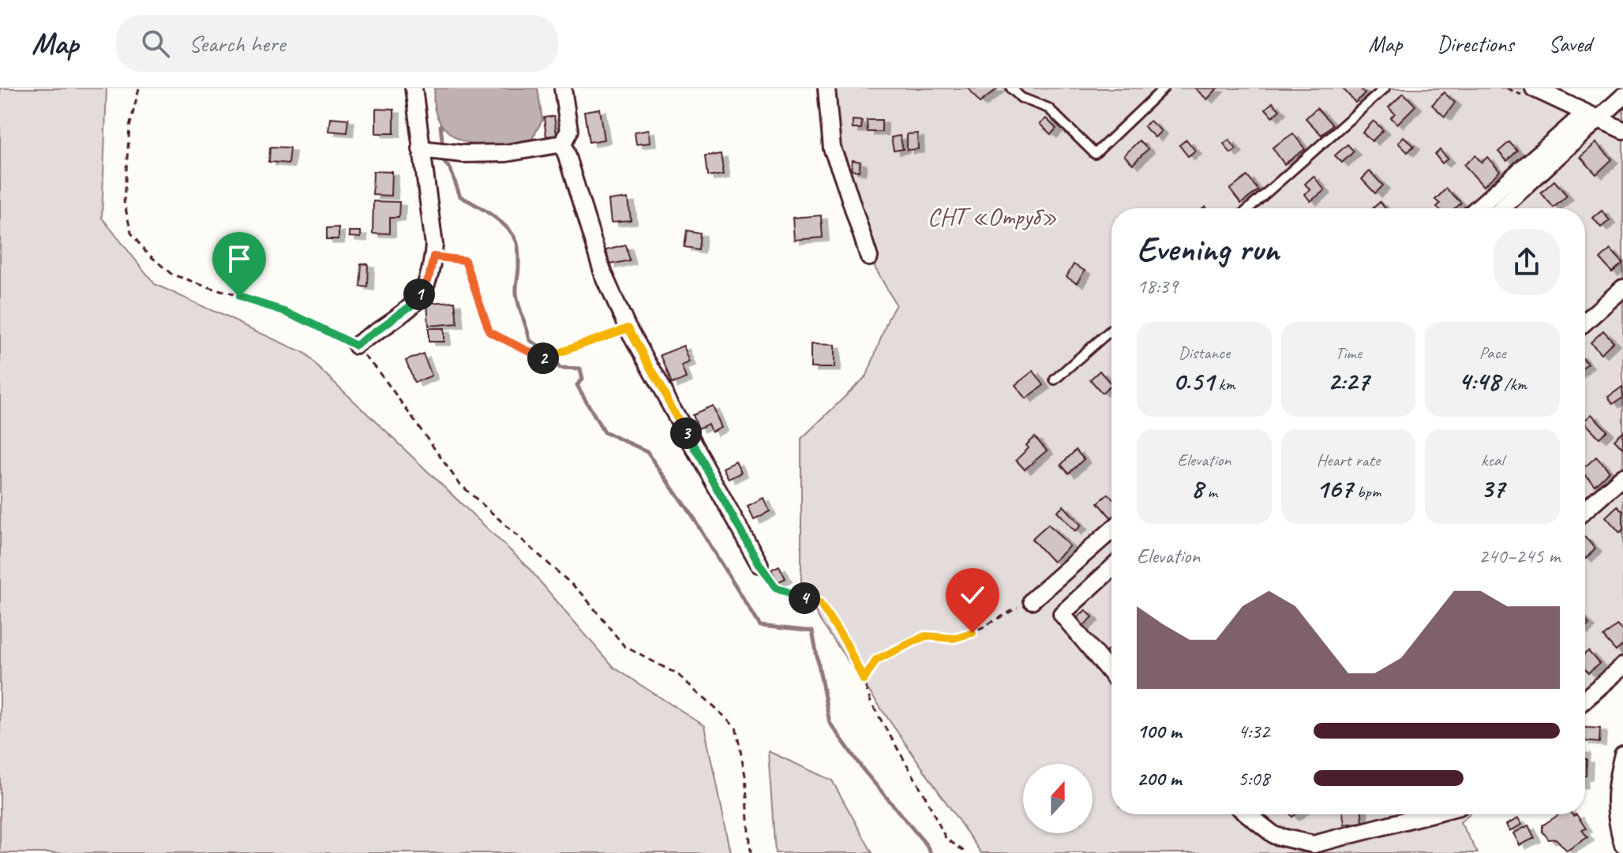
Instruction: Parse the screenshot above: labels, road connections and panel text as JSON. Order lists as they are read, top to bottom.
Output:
{
  "parks": ["СНТ «Отруб»"],
  "north": "top",
  "page": {
    "header": "Map",
    "search": "Search here",
    "nav": ["Map", "Directions", "Saved"],
    "heading": ["Evening run", "18:39"],
    "pins": [
      "1",
      "2",
      "3",
      "4"
    ],
    "stats": [
      ["Distance", "0.51 km"],
      ["Time", "2:27"],
      ["Pace", "4:48 /km"],
      ["Elevation", "8 m"],
      ["Heart rate", "167 bpm"],
      ["kcal", "37"]
    ],
    "chart": ["Elevation", "240–245 m"],
    "list": [
      {
        "name": "100 m",
        "note": "4:32"
      },
      {
        "name": "200 m",
        "note": "5:08"
      }
    ]
  }
}
